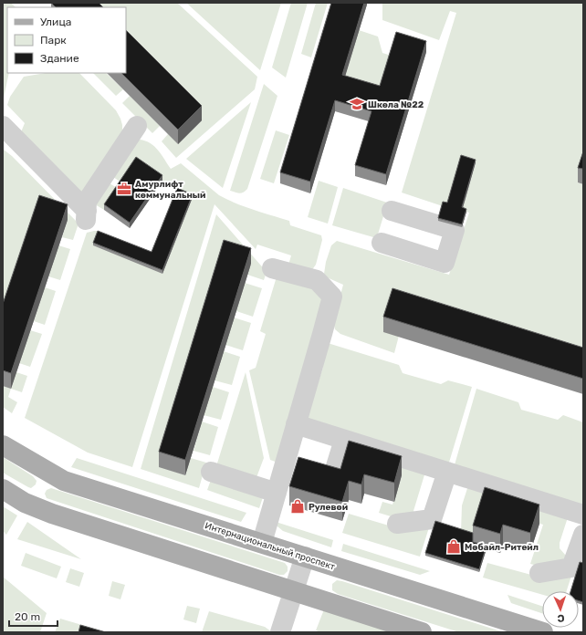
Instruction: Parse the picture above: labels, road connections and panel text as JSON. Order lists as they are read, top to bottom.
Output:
{
  "streets": {
    "main road": ["Интернациональный проспект"]
  },
  "places": {
    "school or university": ["Школа №22"],
    "office": ["Амурлифт коммунальный"],
    "shop": ["Рулевой", "Мобайл-Ритейл"]
  },
  "legend": ["Улица", "Парк", "Здание"],
  "scale_bar": "20 m",
  "north": "bottom"
}
